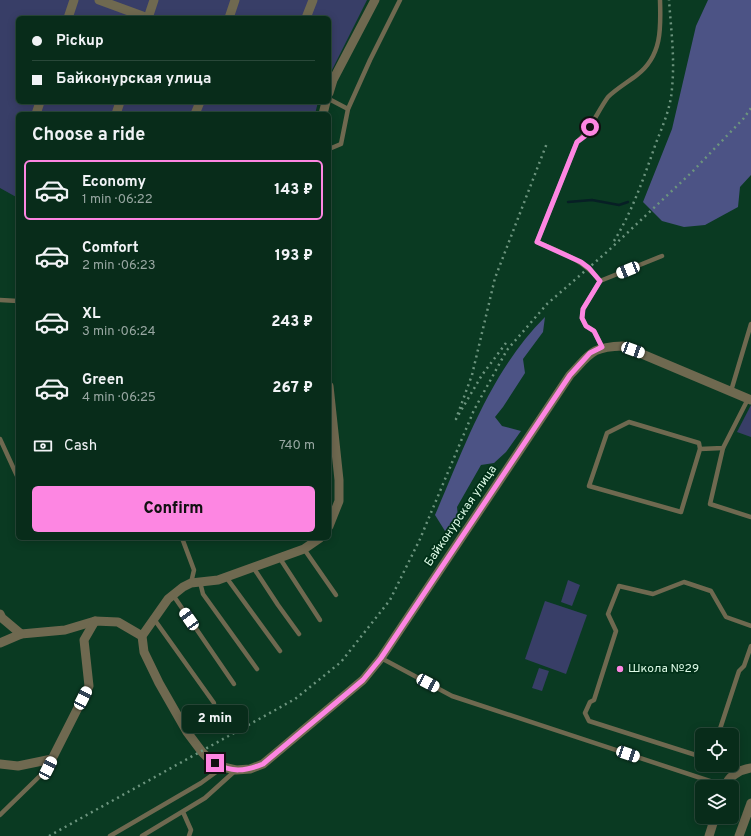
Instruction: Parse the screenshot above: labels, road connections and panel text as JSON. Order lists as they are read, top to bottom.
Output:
{
  "streets": {
    "street": ["Байконурская улица"]
  },
  "places": ["Школа №29"],
  "page": {
    "banner": ["Pickup", "Байконурская улица"],
    "heading": "Choose a ride",
    "list": [
      {
        "name": "Economy",
        "note": "1 min · 06:22",
        "value": "143 ₽"
      },
      {
        "name": "Comfort",
        "note": "2 min · 06:23",
        "value": "193 ₽"
      },
      {
        "name": "XL",
        "note": "3 min · 06:24",
        "value": "243 ₽"
      },
      {
        "name": "Green",
        "note": "4 min · 06:25",
        "value": "267 ₽"
      }
    ],
    "pay": ["Cash", "740 m"],
    "buttons": "Confirm",
    "bubble": "2 min"
  }
}
